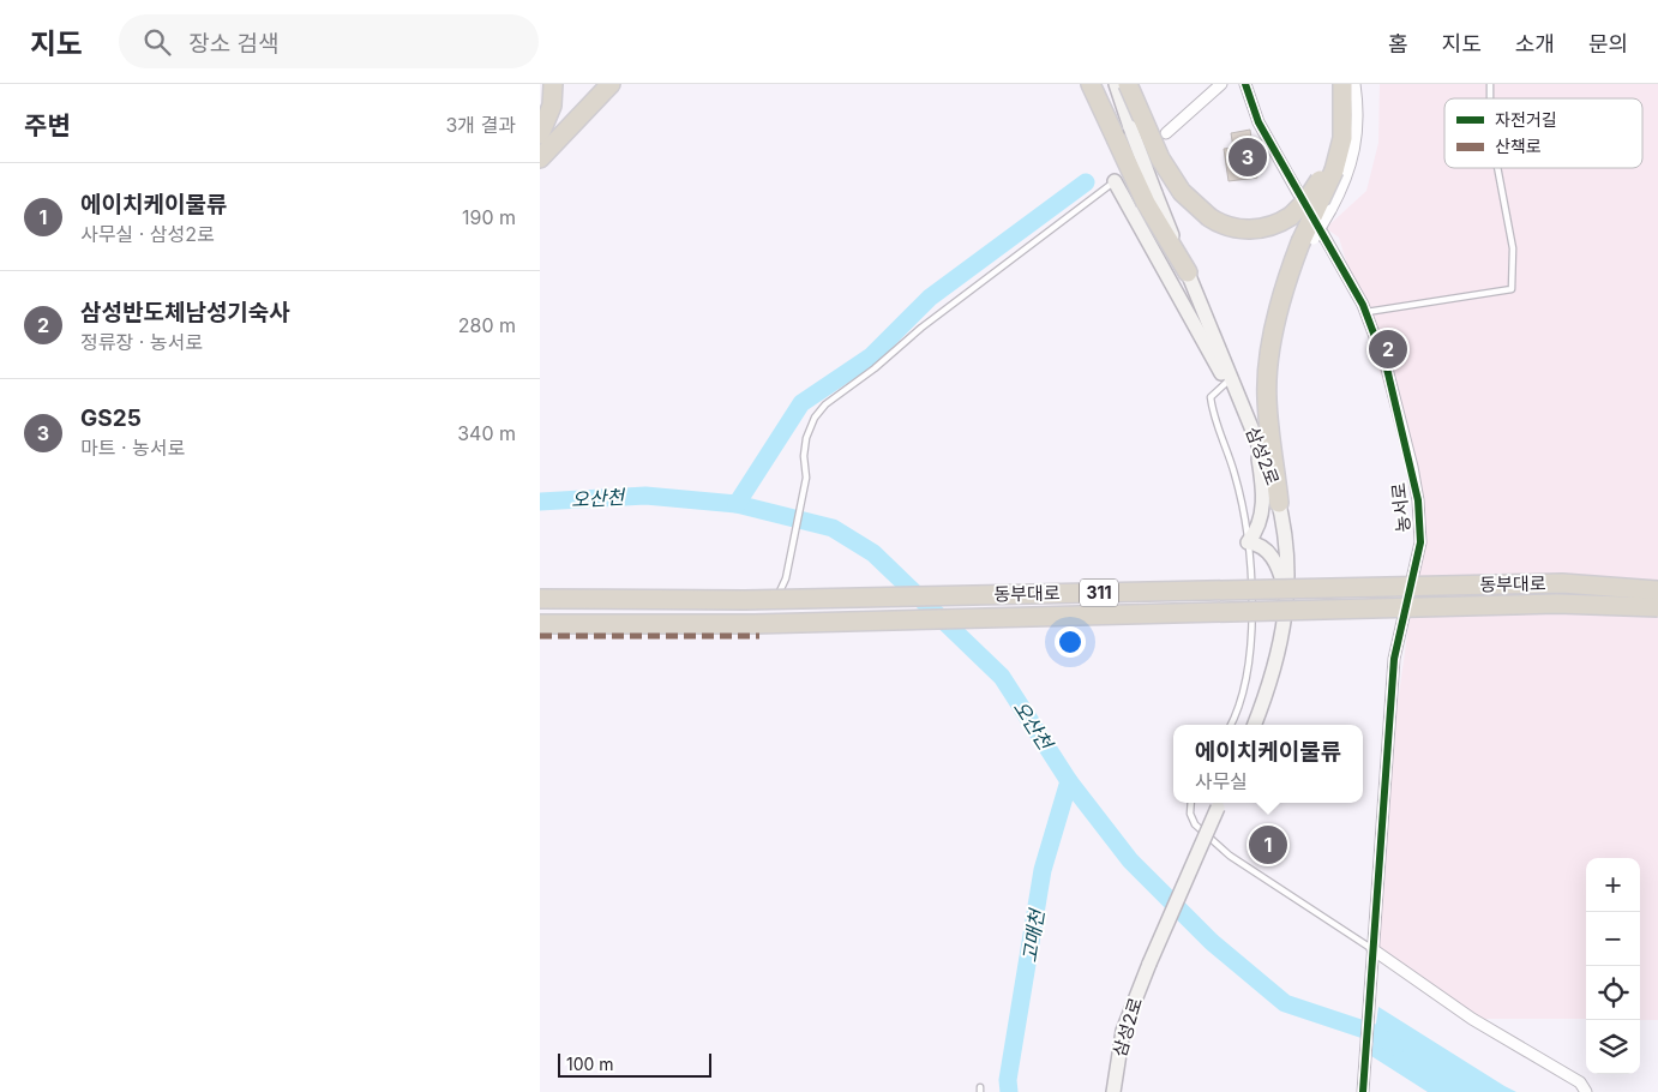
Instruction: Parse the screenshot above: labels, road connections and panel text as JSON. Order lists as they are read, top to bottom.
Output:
{
  "streets": {
    "highway": ["동부대로", "311"],
    "main road": ["삼성2로"],
    "street": ["농서로"]
  },
  "water": ["오산천", "고매천"],
  "legend": ["자전거길", "산책로"],
  "scale_bar": "100 m",
  "page": {
    "header": "지도",
    "search": "장소 검색",
    "nav": [
      "홈",
      "지도",
      "소개",
      "문의"
    ],
    "heading": ["주변", "3개 결과"],
    "pins": ["3", "2", "1"],
    "list": [
      {
        "mark": "1",
        "name": "에이치케이물류",
        "note": "사무실 · 삼성2로",
        "value": "190 m"
      },
      {
        "mark": "2",
        "name": "삼성반도체남성기숙사",
        "note": "정류장 · 농서로",
        "value": "280 m"
      },
      {
        "mark": "3",
        "name": "GS25",
        "note": "마트 · 농서로",
        "value": "340 m"
      }
    ],
    "popup": ["에이치케이물류", "사무실"],
    "map_buttons": ["+", "−"],
    "scale": "100 m"
  }
}
